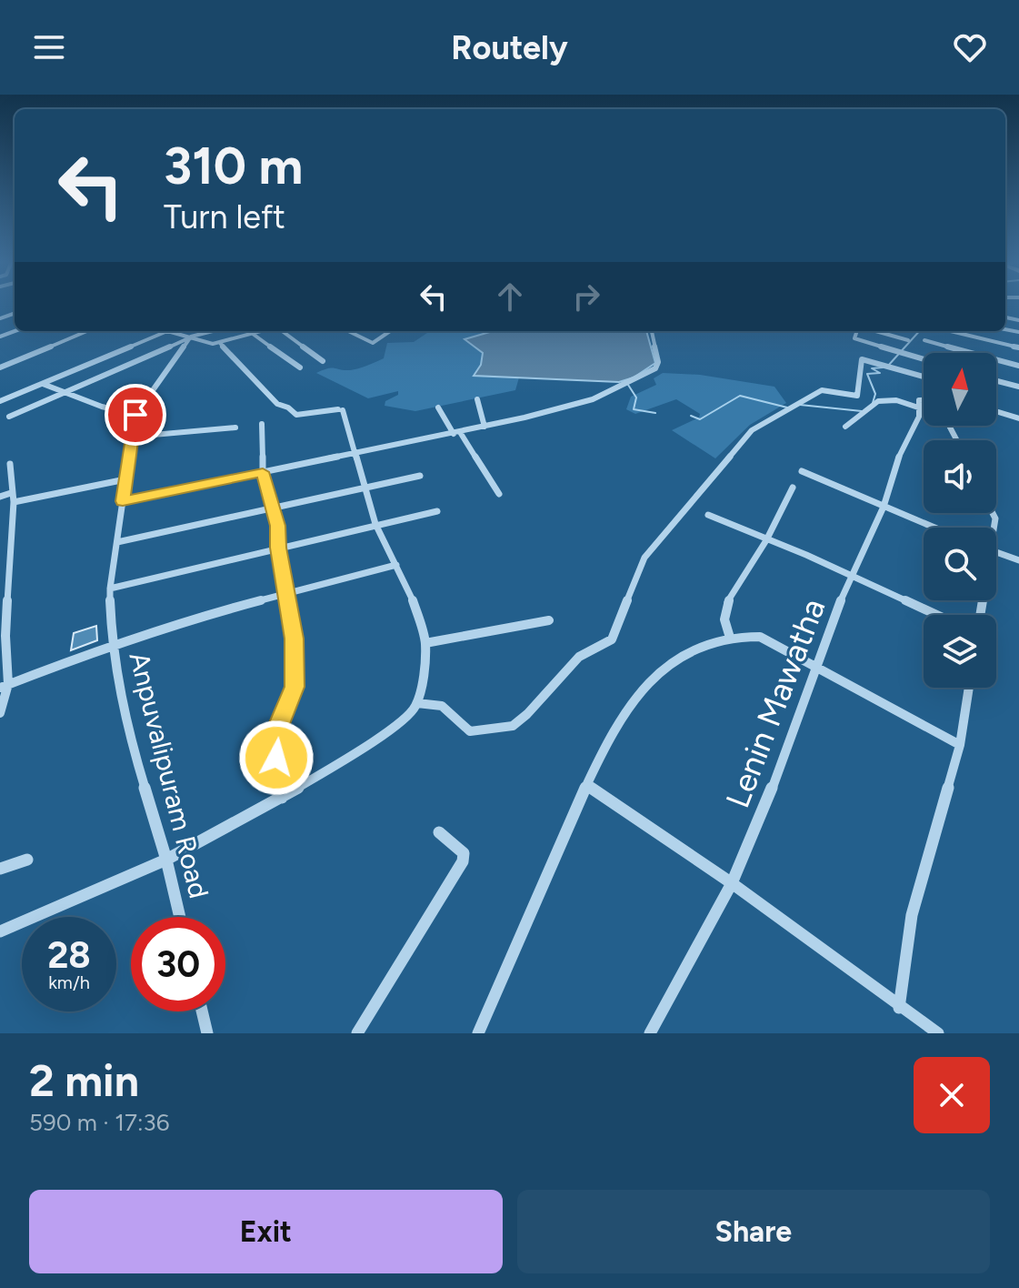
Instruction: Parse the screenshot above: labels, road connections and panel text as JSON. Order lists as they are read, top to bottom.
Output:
{
  "streets": {
    "street": ["Lenin Mawatha", "Anpuvalipuram Road"]
  },
  "north": "top",
  "page": {
    "header": "Routely",
    "turn": ["310 m", "Turn left"],
    "speed": "28 km/h",
    "limit": "30",
    "heading": ["2 min", "590 m · 17:36"],
    "buttons": ["Exit", "Share"]
  }
}
